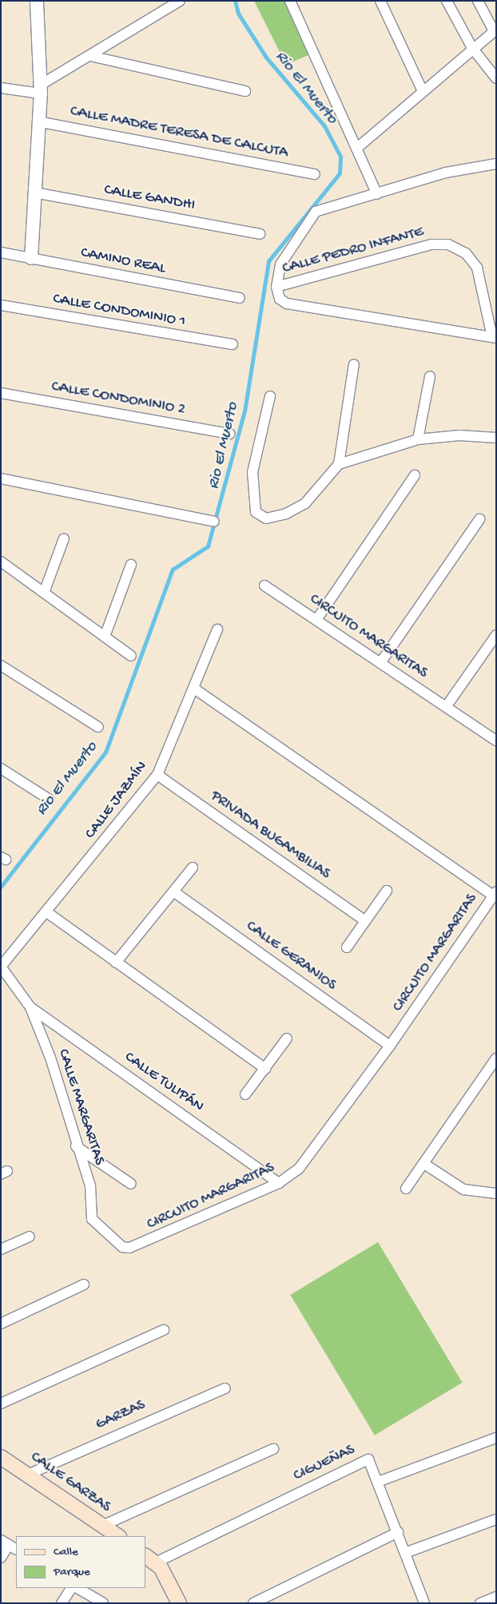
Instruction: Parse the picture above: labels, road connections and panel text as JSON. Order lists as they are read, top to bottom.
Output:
{
  "streets": {
    "main road": ["CALLE GARZAS"],
    "street": [
      "CALLE MADRE TERESA DE CALCUTA",
      "CALLE GANDHI",
      "CALLE PEDRO INFANTE",
      "CAMINO REAL",
      "CALLE CONDOMINIO 1",
      "CALLE CONDOMINIO 2",
      "CIRCUITO MARGARITAS",
      "CALLE JAZMÍN",
      "PRIVADA BUGAMBILIAS",
      "CALLE GERANIOS",
      "CALLE TULIPÁN",
      "CALLE MARGARITAS",
      "GARZAS",
      "CIGUEÑAS"
    ]
  },
  "crossings": [
    ["CIRCUITO MARGARITAS", "CALLE JAZMÍN"],
    ["CIRCUITO MARGARITAS", "CALLE GERANIOS"],
    ["CIRCUITO MARGARITAS", "CALLE TULIPÁN"],
    ["CIRCUITO MARGARITAS", "CALLE MARGARITAS"],
    ["CALLE JAZMÍN", "PRIVADA BUGAMBILIAS"],
    ["CALLE JAZMÍN", "CALLE MARGARITAS"],
    ["CALLE TULIPÁN", "CALLE MARGARITAS"],
    ["GARZAS", "CALLE GARZAS"]
  ],
  "water": ["Rio El Muerto"],
  "legend": ["Calle", "Parque"]
}
